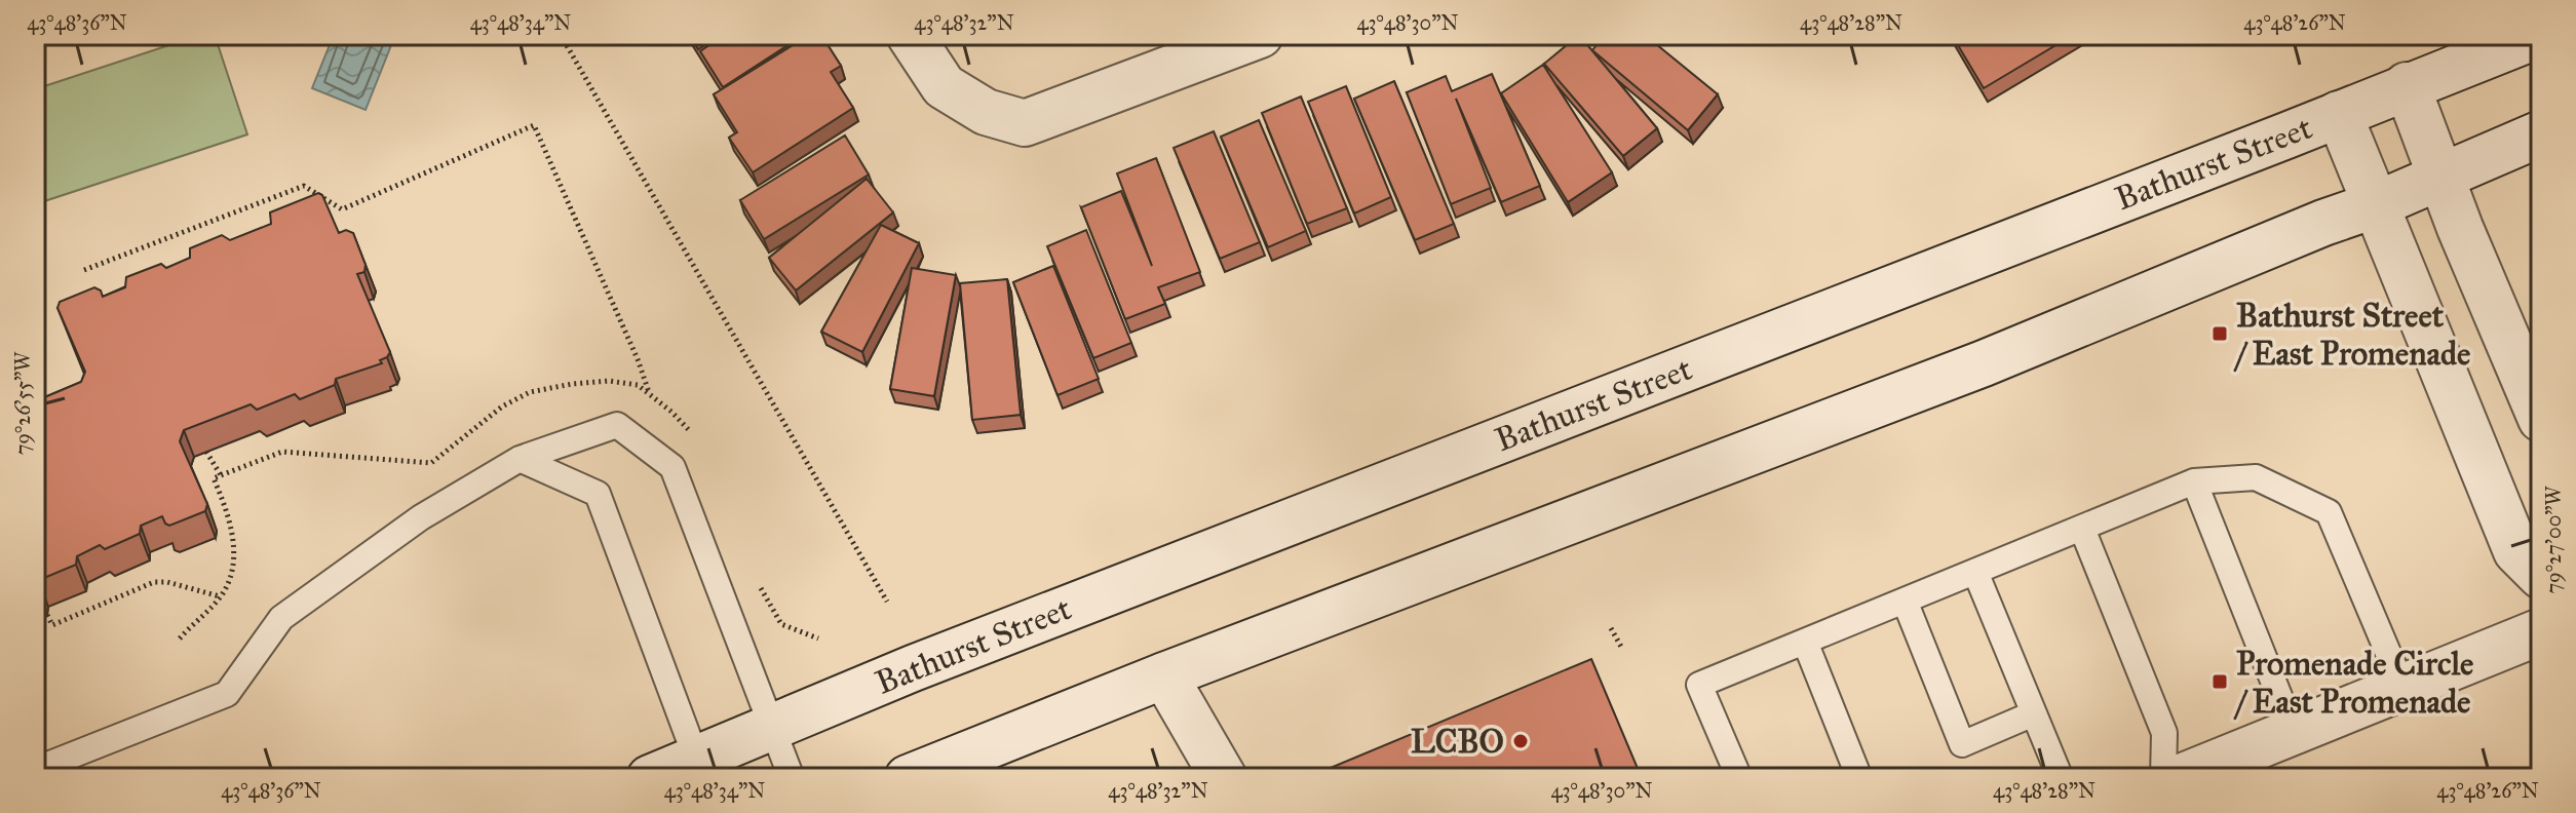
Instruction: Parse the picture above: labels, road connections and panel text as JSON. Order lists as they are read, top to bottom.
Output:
{
  "streets": {
    "main road": ["Bathurst Street"]
  },
  "places": {
    "transit": ["Bathurst Street / East Promenade", "Promenade Circle / East Promenade"],
    "other": ["LCBO"]
  },
  "coordinates": [
    "43°48'36\"N",
    "43°48'34\"N",
    "43°48'32\"N",
    "43°48'30\"N",
    "43°48'28\"N",
    "43°48'26\"N",
    "79°26'55\"W",
    "79°27'00\"W"
  ]
}
